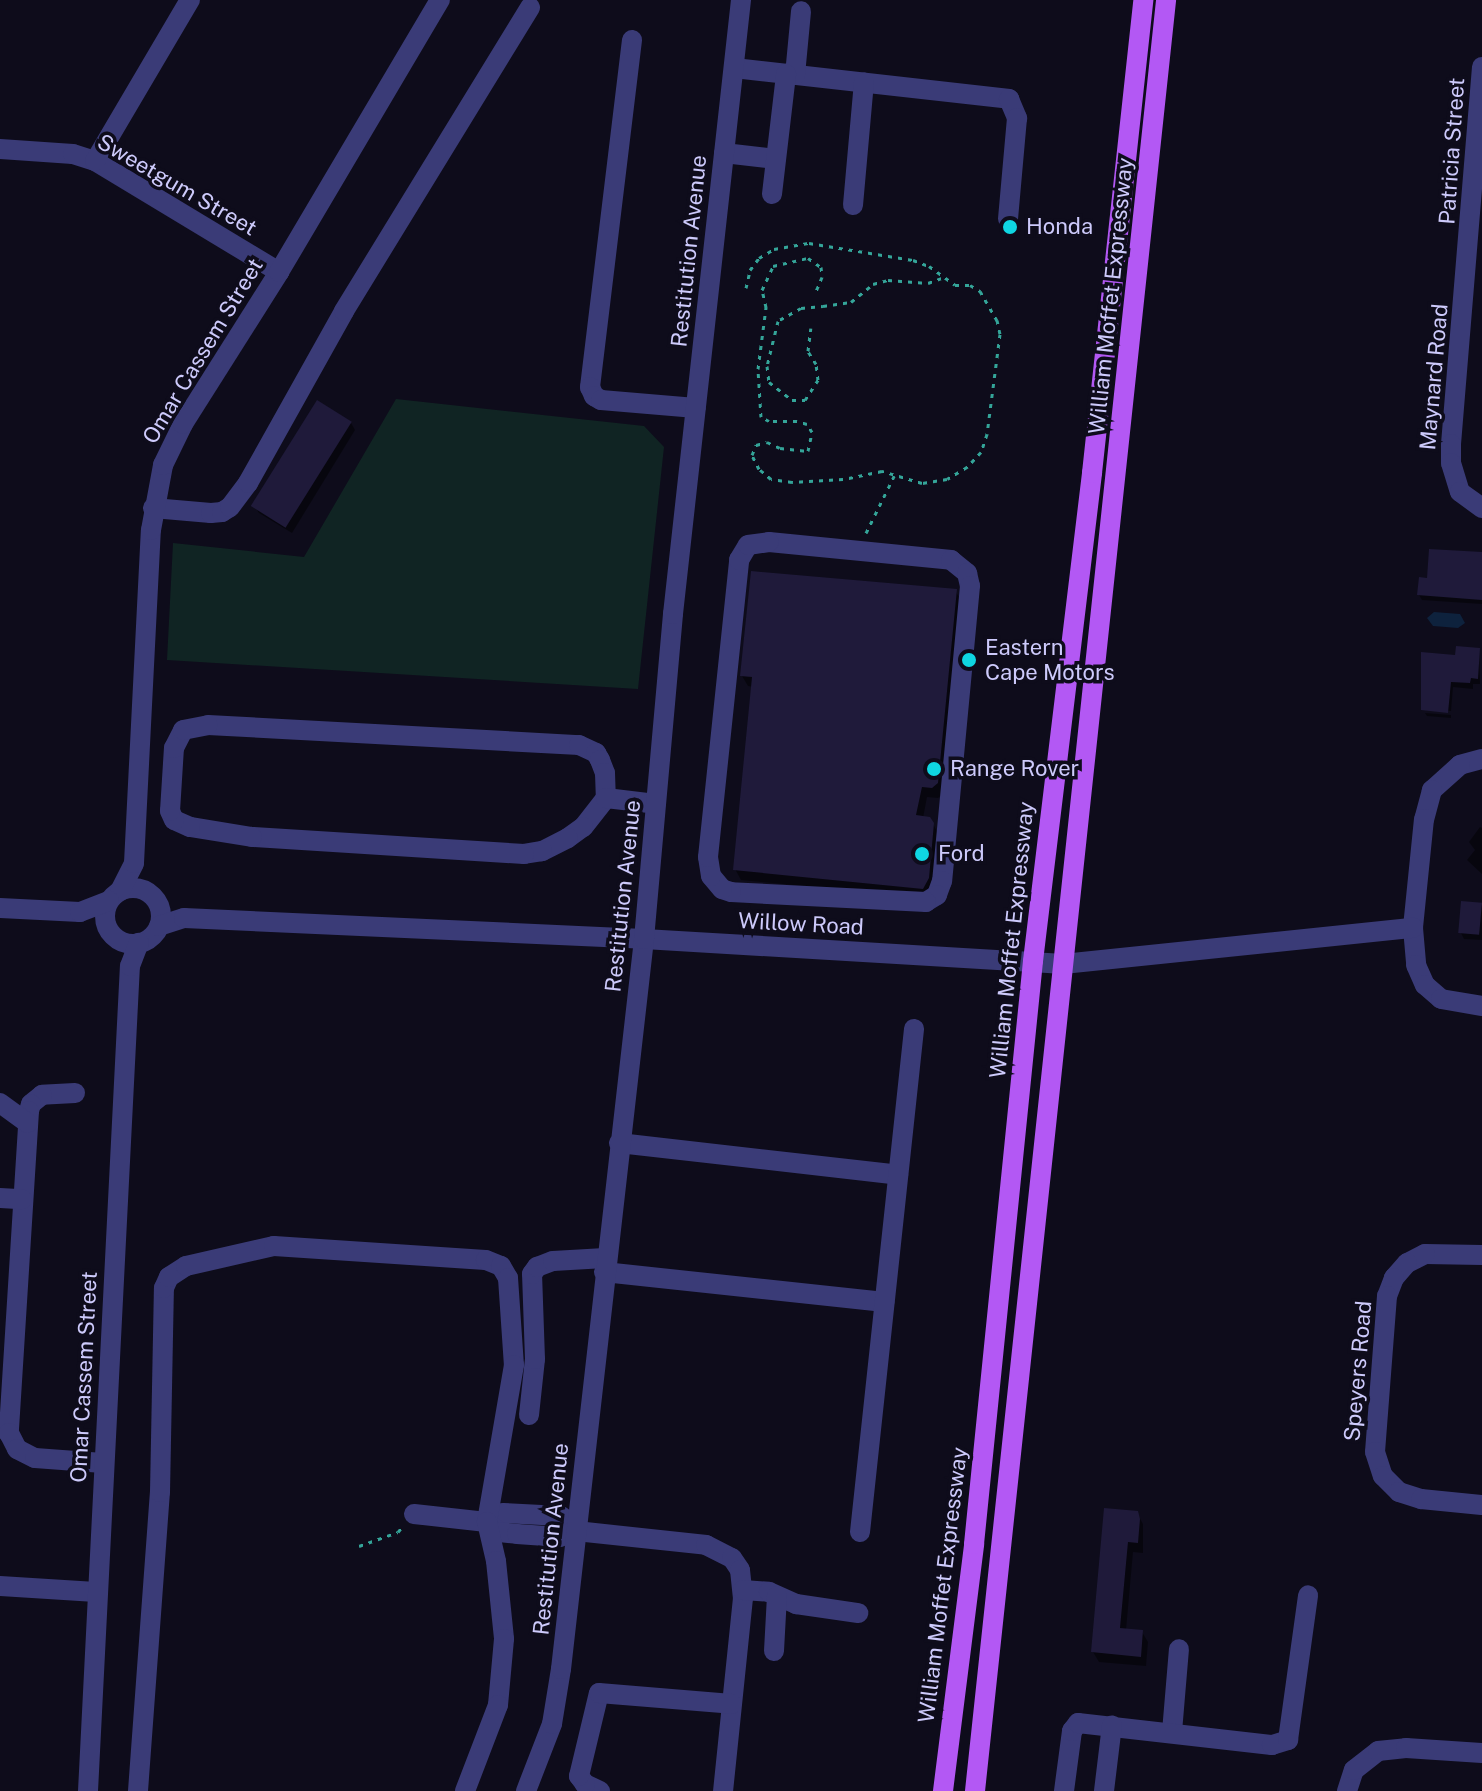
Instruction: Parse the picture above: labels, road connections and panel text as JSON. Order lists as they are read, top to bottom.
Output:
{
  "streets": {
    "main road": ["William Moffet Expressway"],
    "street": [
      "Patricia Street",
      "Sweetgum Street",
      "Restitution Avenue",
      "Omar Cassem Street",
      "Maynard Road",
      "Willow Road",
      "Speyers Road"
    ]
  },
  "crossings": [
    ["Patricia Street", "Maynard Road"],
    ["Sweetgum Street", "Omar Cassem Street"],
    ["Restitution Avenue", "Willow Road"],
    ["William Moffet Expressway", "Willow Road"],
    ["Omar Cassem Street", "Willow Road"]
  ],
  "places": [
    "Honda",
    "Eastern Cape Motors",
    "Range Rover",
    "Ford"
  ]
}
